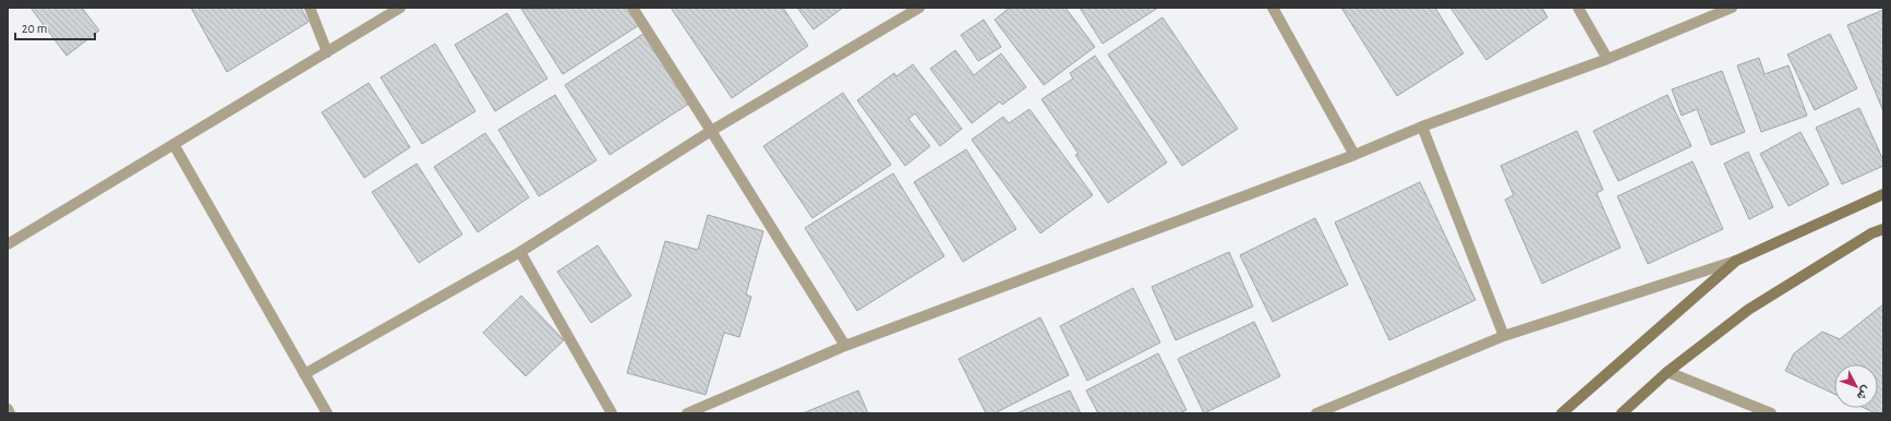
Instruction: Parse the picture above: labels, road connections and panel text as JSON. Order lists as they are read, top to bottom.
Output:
{
  "scale_bar": "20 m",
  "north": "bottom right"
}
